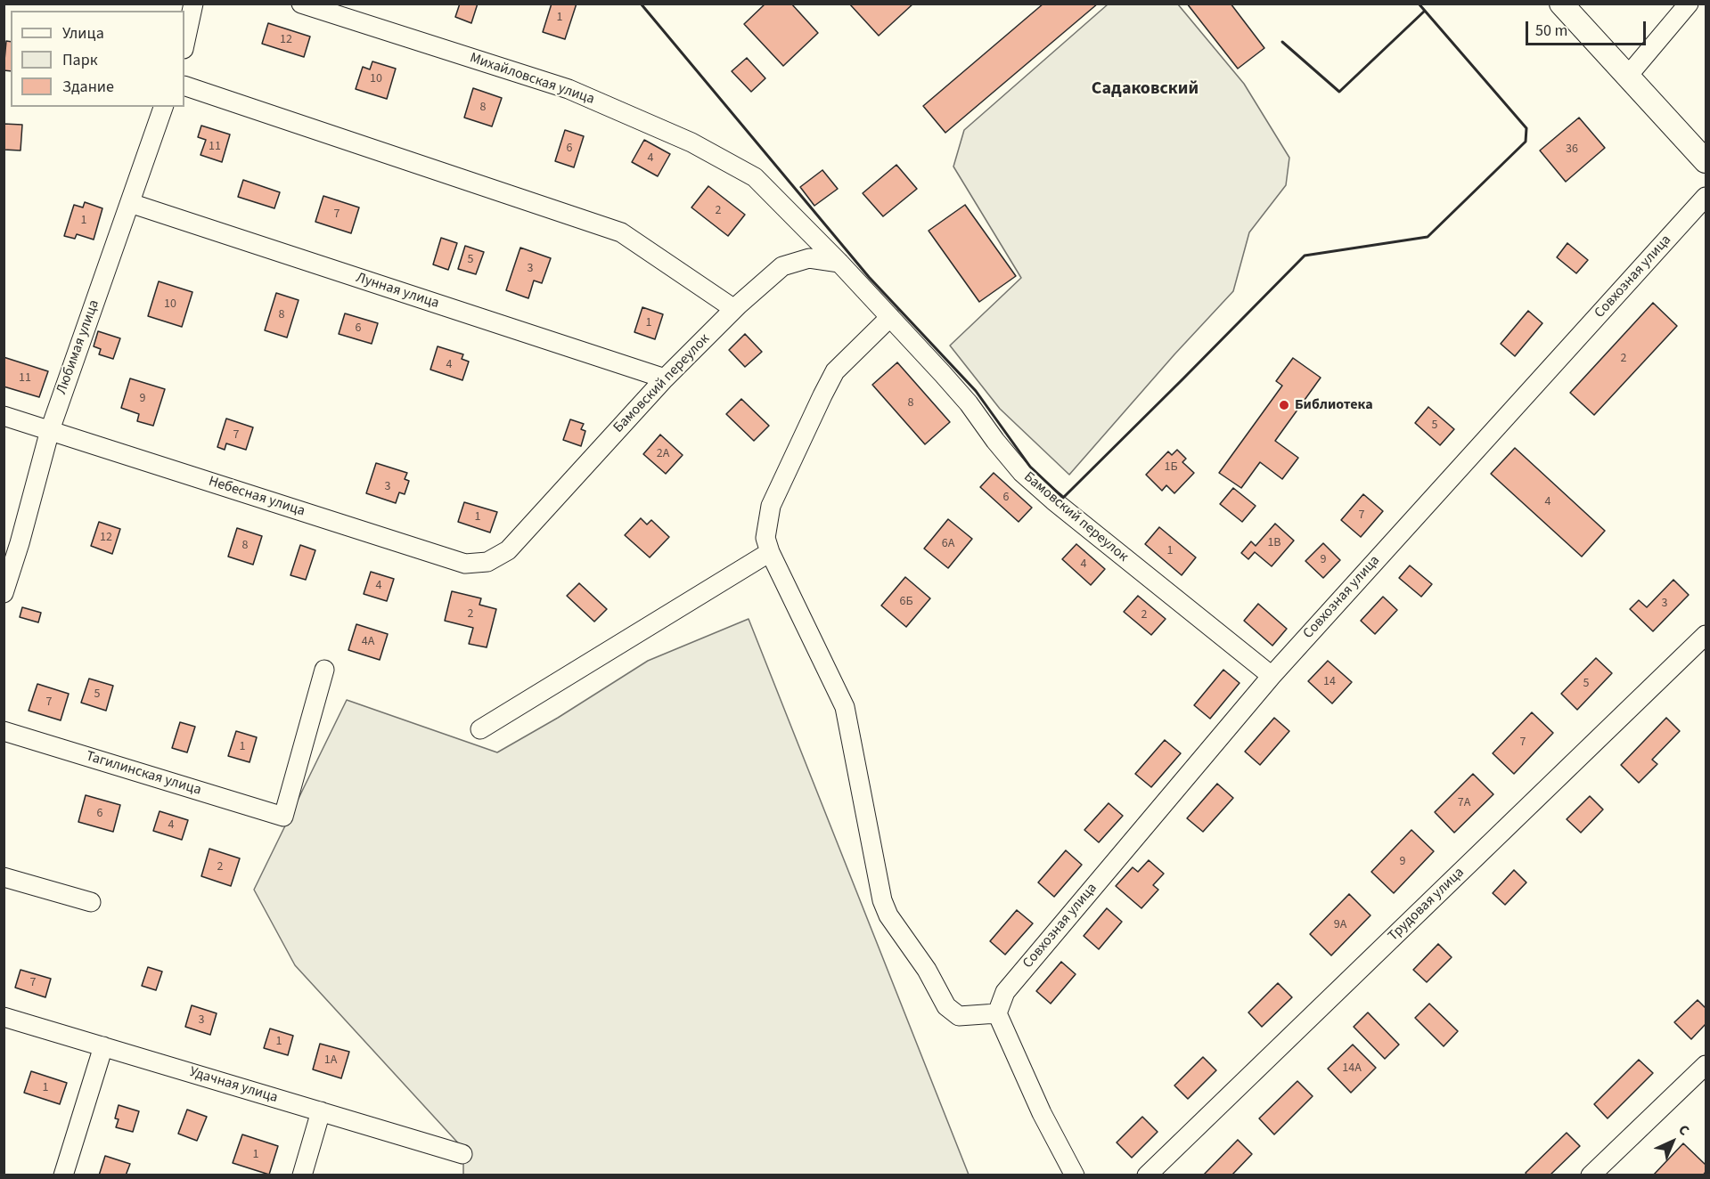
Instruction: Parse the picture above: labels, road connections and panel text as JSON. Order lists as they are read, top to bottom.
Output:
{
  "streets": {
    "street": [
      "Михайловская улица",
      "Совхозная улица",
      "Лунная улица",
      "Любимая улица",
      "Бамовский переулок",
      "Небесная улица",
      "Тагилинская улица",
      "Трудовая улица",
      "Удачная улица"
    ]
  },
  "crossings": [
    ["Михайловская улица", "Бамовский переулок"],
    ["Совхозная улица", "Бамовский переулок"],
    ["Лунная улица", "Любимая улица"],
    ["Лунная улица", "Бамовский переулок"],
    ["Любимая улица", "Небесная улица"],
    ["Бамовский переулок", "Небесная улица"]
  ],
  "districts": ["Садаковский"],
  "places": ["Библиотека"],
  "house_numbers": [
    "1",
    "12",
    "10",
    "8",
    "11",
    "6",
    "36",
    "4",
    "2",
    "7",
    "1",
    "5",
    "3",
    "10",
    "8",
    "1",
    "6",
    "2",
    "4",
    "11",
    "9",
    "8",
    "5",
    "7",
    "2А",
    "1Б",
    "3",
    "6",
    "4",
    "7",
    "1",
    "12",
    "1В",
    "6А",
    "8",
    "1",
    "9",
    "4",
    "4",
    "6Б",
    "3",
    "2",
    "2",
    "4А",
    "14",
    "5",
    "5",
    "7",
    "7",
    "1",
    "7А",
    "6",
    "4",
    "9",
    "2",
    "9А",
    "7",
    "3",
    "1",
    "1А",
    "14А",
    "1",
    "1"
  ],
  "legend": ["Улица", "Парк", "Здание"],
  "scale_bar": "50 m",
  "north": "top right"
}
